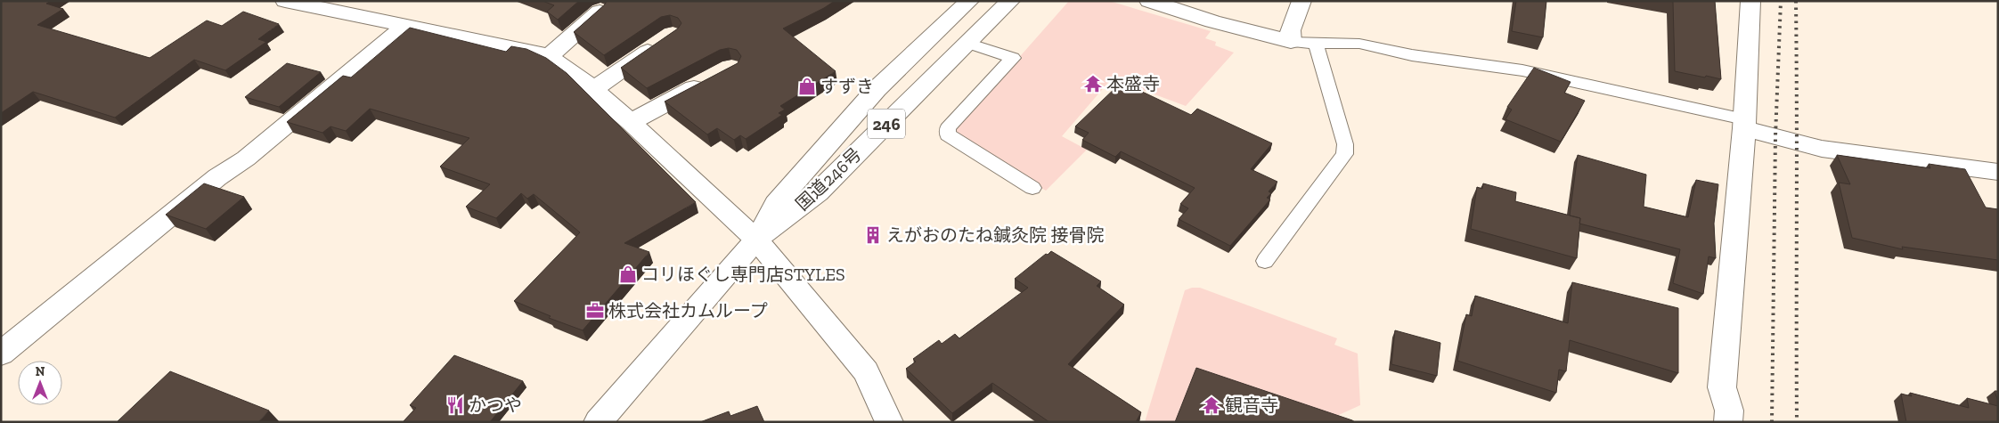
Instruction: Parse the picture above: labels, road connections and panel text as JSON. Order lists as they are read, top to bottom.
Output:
{
  "streets": {
    "main road": ["246", "国道246号"]
  },
  "places": {
    "temple": ["本盛寺", "観音寺"],
    "shop": ["すずき", "コリほぐし専門店STYLES"],
    "building": ["えがおのたね鍼灸院 接骨院"],
    "office": ["株式会社カムループ"],
    "restaurant": ["かつや"]
  },
  "north": "top"
}
